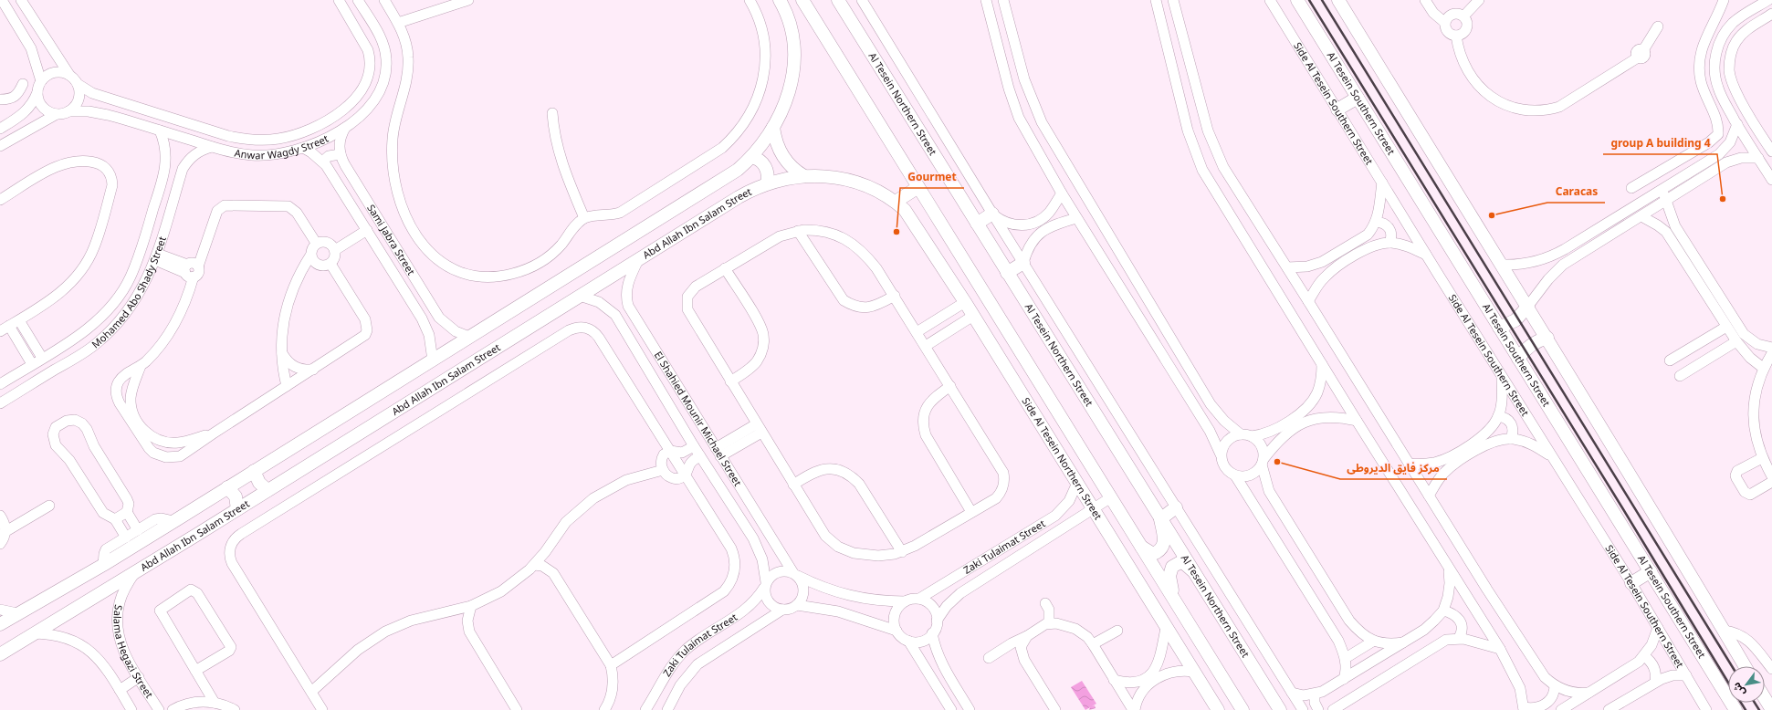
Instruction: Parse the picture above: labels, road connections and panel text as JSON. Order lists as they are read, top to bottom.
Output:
{
  "streets": {
    "main road": [
      "Al Tesein Southern Street",
      "Al Tesein Northern Street",
      "Abd Allah Ibn Salam Street",
      "Side Al Tesein Northern Street"
    ],
    "street": [
      "Side Al Tesein Southern Street",
      "Anwar Wagdy Street",
      "Sami Jabra Street",
      "Mohamed Abo Shady Street",
      "El Shahied Mounir Michael Street",
      "Zaki Tulaimat Street",
      "Salama Hegazi Street"
    ]
  },
  "crossings": [
    ["Anwar Wagdy Street", "Sami Jabra Street"],
    ["Anwar Wagdy Street", "Mohamed Abo Shady Street"],
    ["Abd Allah Ibn Salam Street", "El Shahied Mounir Michael Street"],
    ["Abd Allah Ibn Salam Street", "Side Al Tesein Northern Street"],
    ["Abd Allah Ibn Salam Street", "Salama Hegazi Street"],
    ["El Shahied Mounir Michael Street", "Zaki Tulaimat Street"],
    ["Side Al Tesein Northern Street", "Zaki Tulaimat Street"]
  ],
  "places": [
    "group A building 4",
    "Caracas",
    "Gourmet",
    "مركز فايق الديروطى"
  ],
  "north": "bottom left"
}
